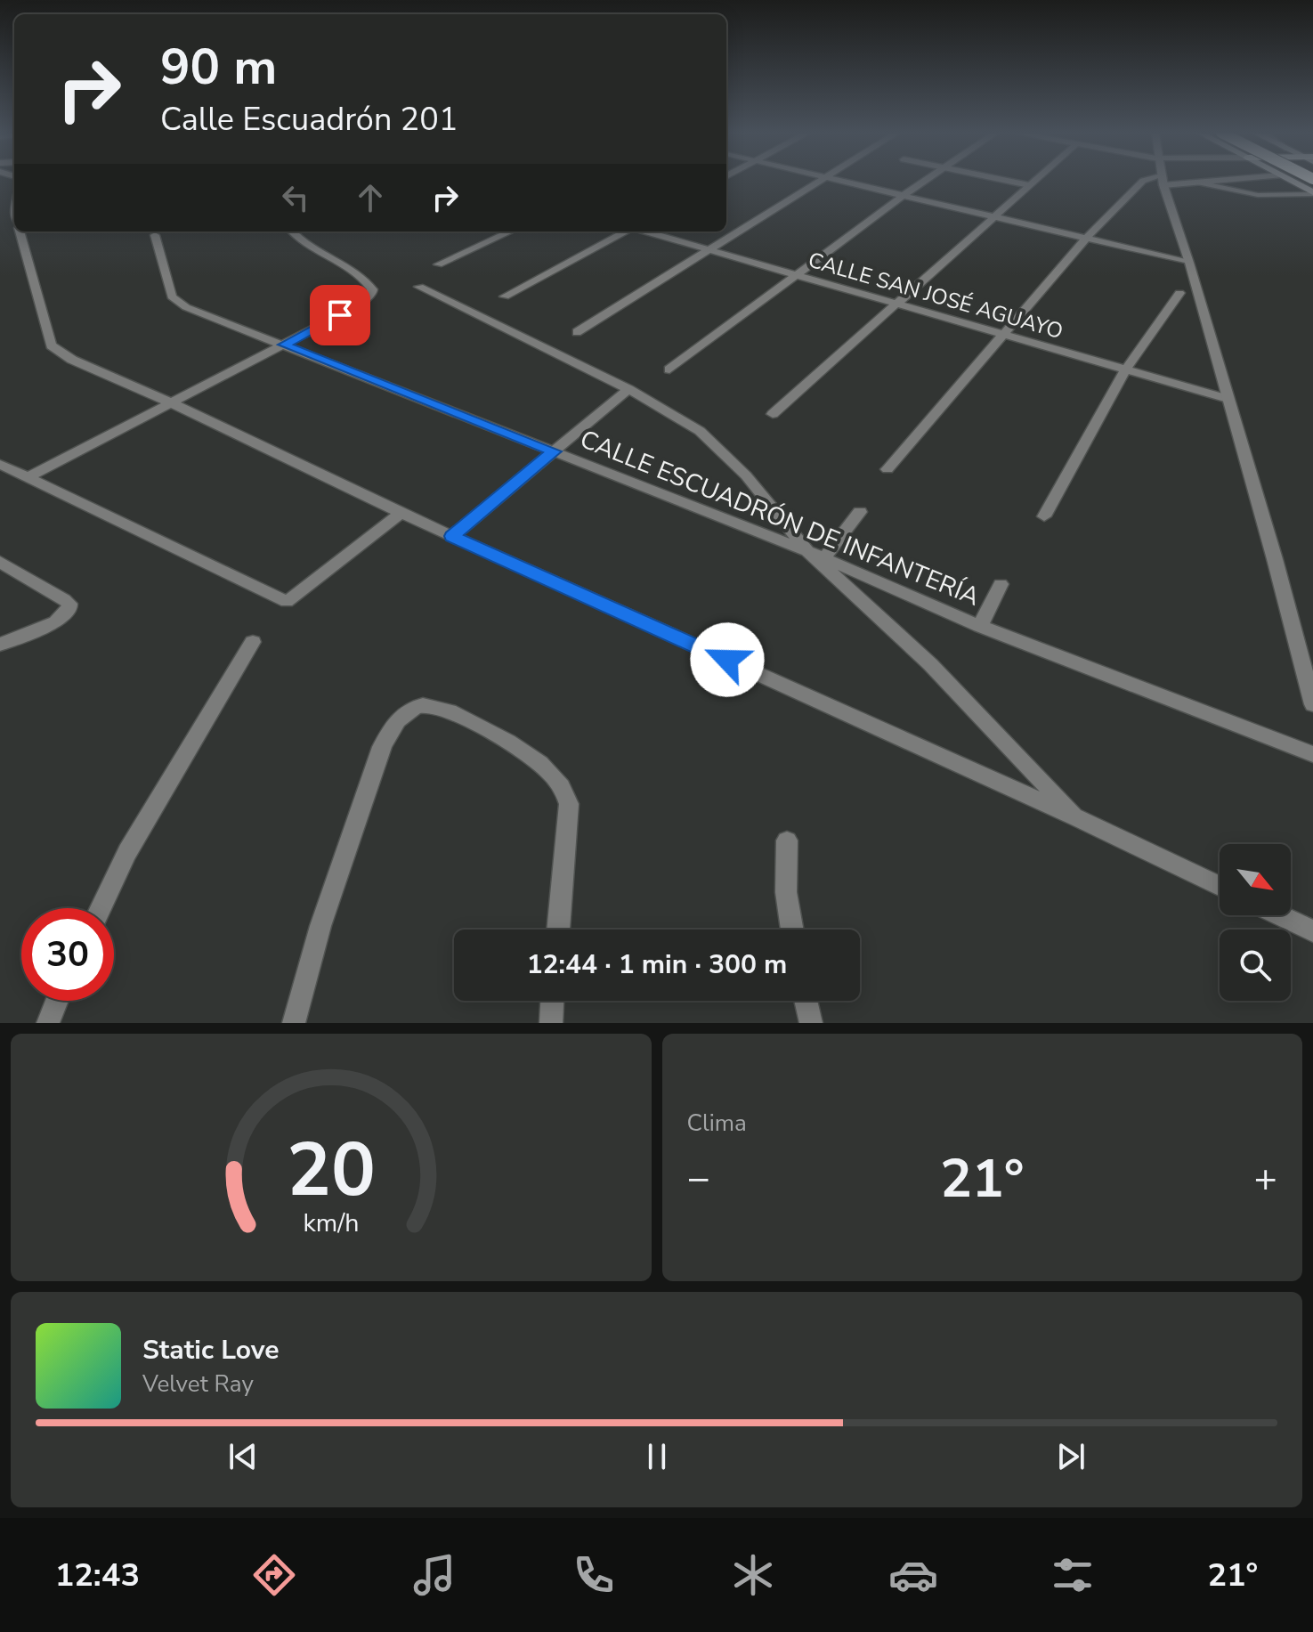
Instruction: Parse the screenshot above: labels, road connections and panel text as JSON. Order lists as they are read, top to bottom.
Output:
{
  "streets": {
    "street": ["CALLE SAN JOSÉ AGUAYO", "CALLE ESCUADRÓN DE INFANTERÍA"]
  },
  "north": "bottom right",
  "page": {
    "turn": ["90 m", "Calle Escuadrón 201"],
    "limit": "30",
    "trip": "12:44 · 1 min · 300 m",
    "tile": "Clima",
    "heat": ["−", "21°", "+"],
    "song": ["Static Love", "Velvet Ray"],
    "tabs": ["12:43", "21°"],
    "gauge": ["20", "km/h"]
  }
}
